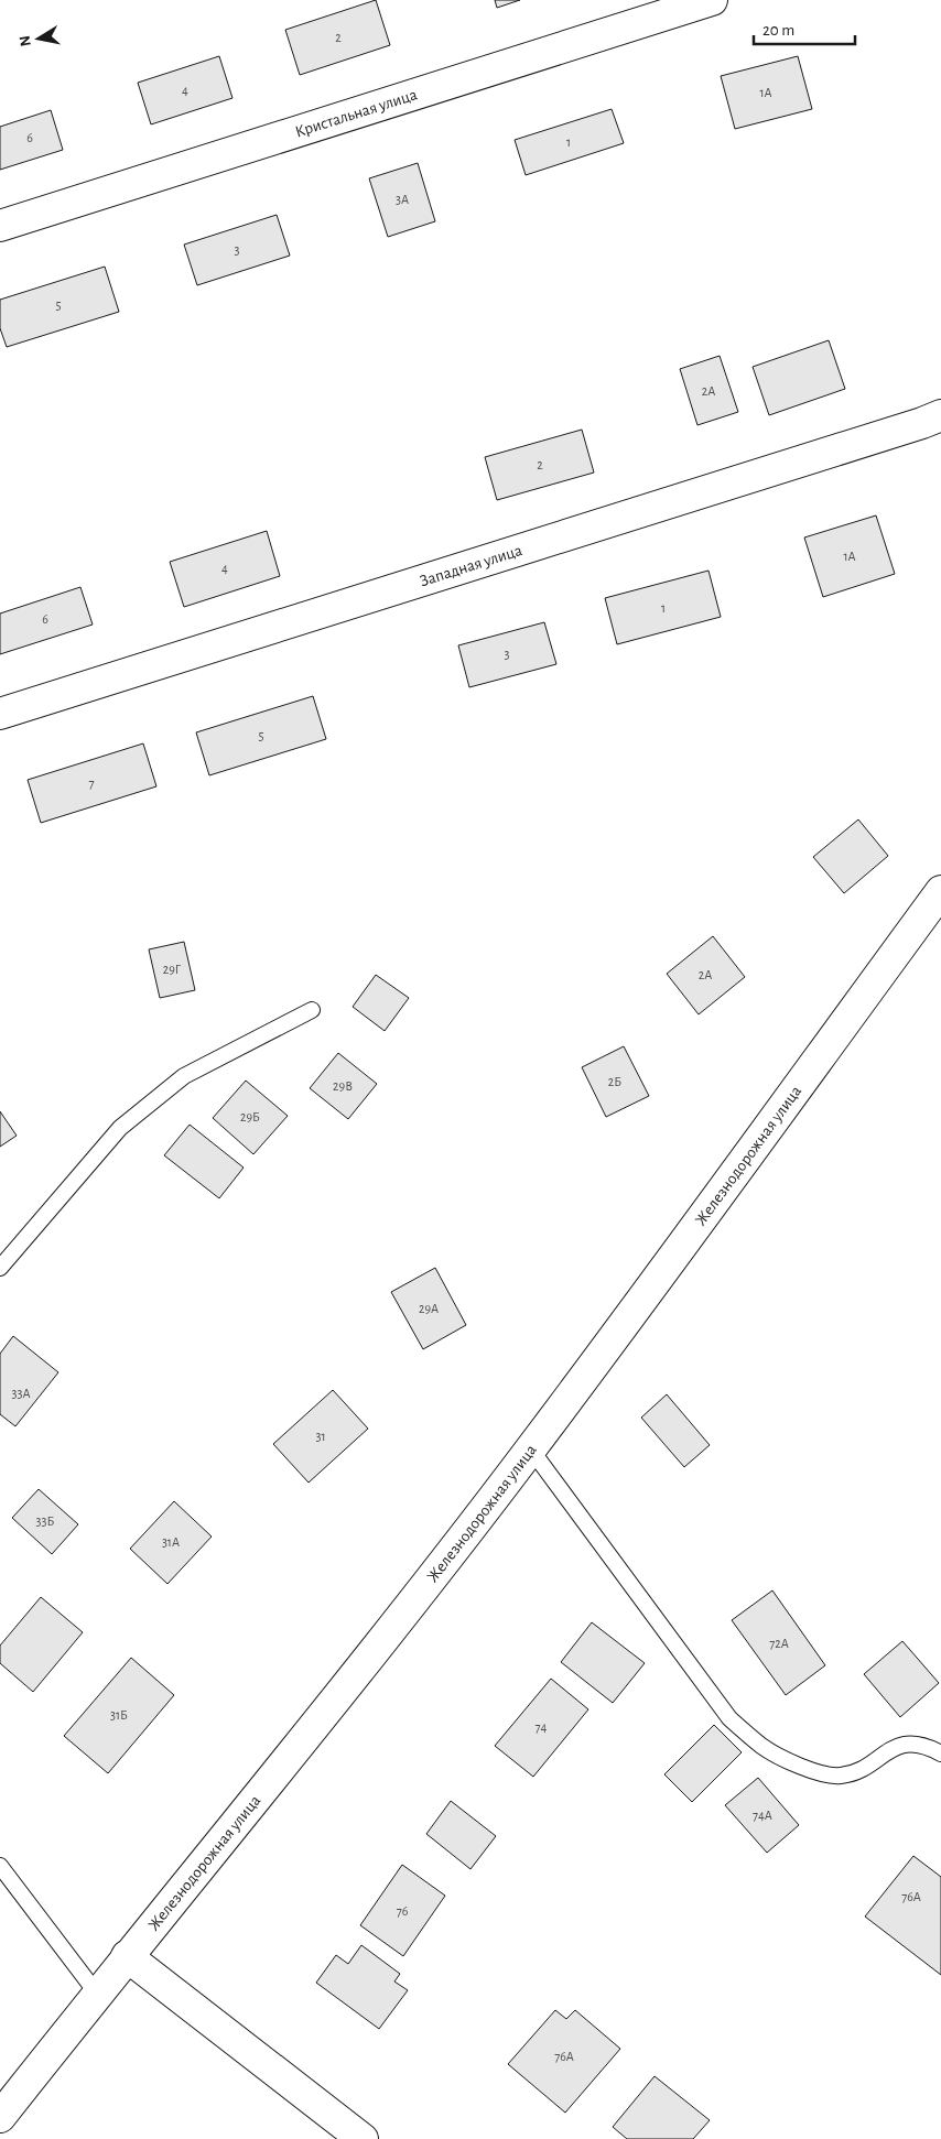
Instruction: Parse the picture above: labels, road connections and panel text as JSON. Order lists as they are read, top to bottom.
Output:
{
  "streets": {
    "street": ["Кристальная улица", "Западная улица", "Железнодорожная улица"]
  },
  "house_numbers": [
    "2",
    "4",
    "1А",
    "6",
    "1",
    "3А",
    "3",
    "5",
    "2А",
    "2",
    "1А",
    "4",
    "1",
    "6",
    "3",
    "5",
    "7",
    "29Г",
    "2А",
    "2Б",
    "29В",
    "29Б",
    "29А",
    "33А",
    "31",
    "33Б",
    "31А",
    "72А",
    "31Б",
    "74",
    "74А",
    "76А",
    "76",
    "76А"
  ],
  "scale_bar": "20 m",
  "north": "left"
}
